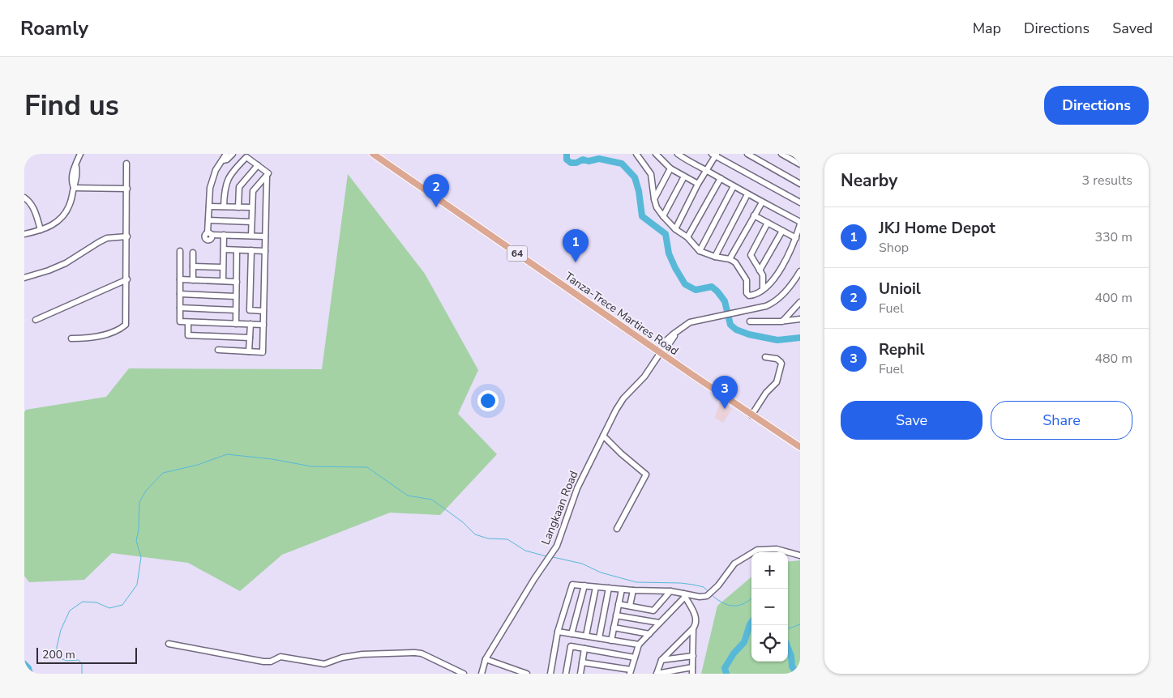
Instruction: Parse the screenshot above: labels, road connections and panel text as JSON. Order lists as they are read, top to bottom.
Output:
{
  "streets": {
    "main road": ["64", "Tanza-Trece Martires Road"],
    "street": ["Langkaan Road"]
  },
  "crossings": [
    ["Tanza-Trece Martires Road", "Langkaan Road"]
  ],
  "scale_bar": "200 m",
  "page": {
    "header": "Roamly",
    "nav": ["Map", "Directions", "Saved"],
    "buttons": [
      "Directions",
      ["Save", "Share"]
    ],
    "title": "Find us",
    "heading": ["Nearby", "3 results"],
    "pins": ["2", "1", "3"],
    "list": [
      {
        "mark": "1",
        "name": "JKJ Home Depot",
        "note": "Shop",
        "value": "330 m"
      },
      {
        "mark": "2",
        "name": "Unioil",
        "note": "Fuel",
        "value": "400 m"
      },
      {
        "mark": "3",
        "name": "Rephil",
        "note": "Fuel",
        "value": "480 m"
      }
    ],
    "map_buttons": ["+", "−"],
    "scale": "200 m"
  }
}
